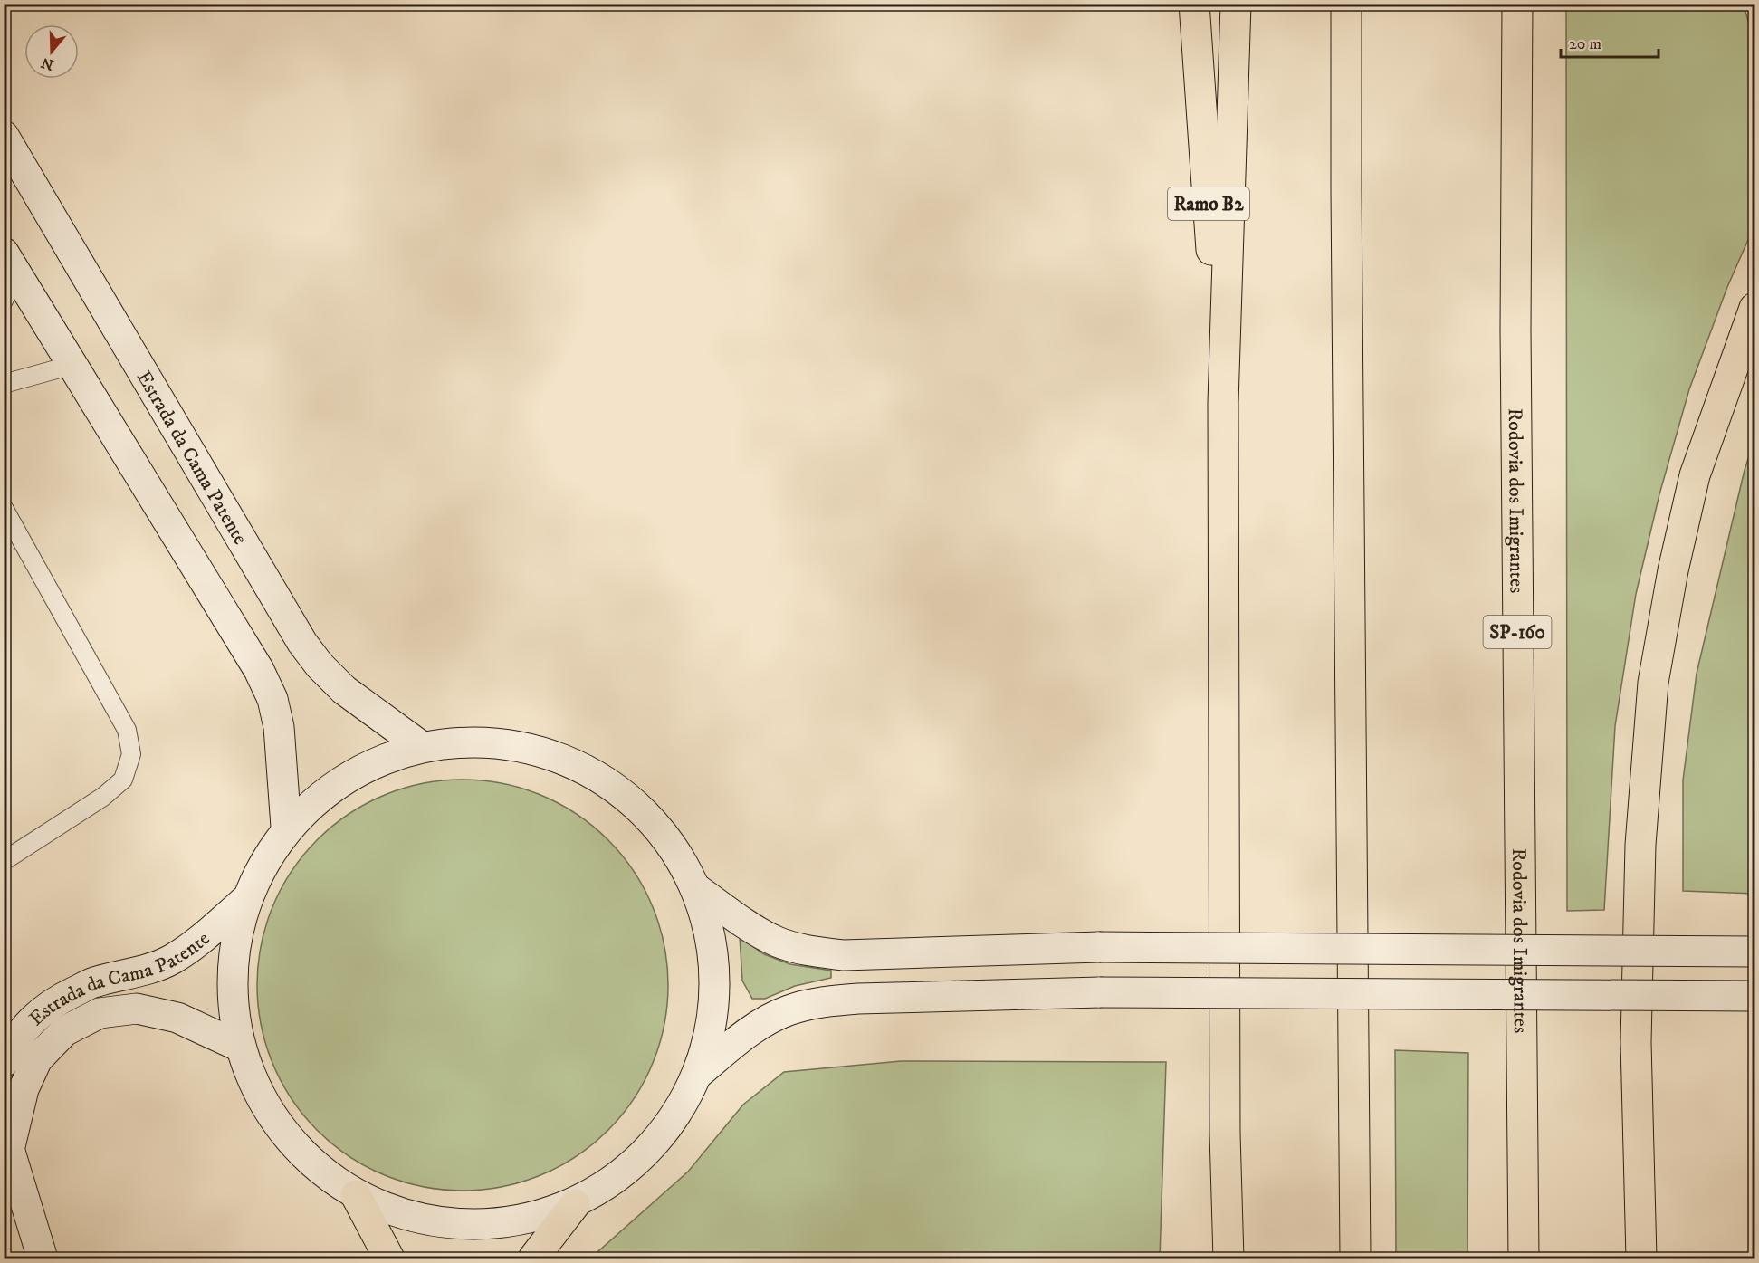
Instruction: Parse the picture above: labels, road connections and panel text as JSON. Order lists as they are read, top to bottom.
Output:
{
  "streets": {
    "highway": ["Ramo B2", "Rodovia dos Imigrantes", "SP-160"],
    "main road": ["Estrada da Cama Patente"]
  },
  "scale_bar": "20 m",
  "north": "bottom"
}
